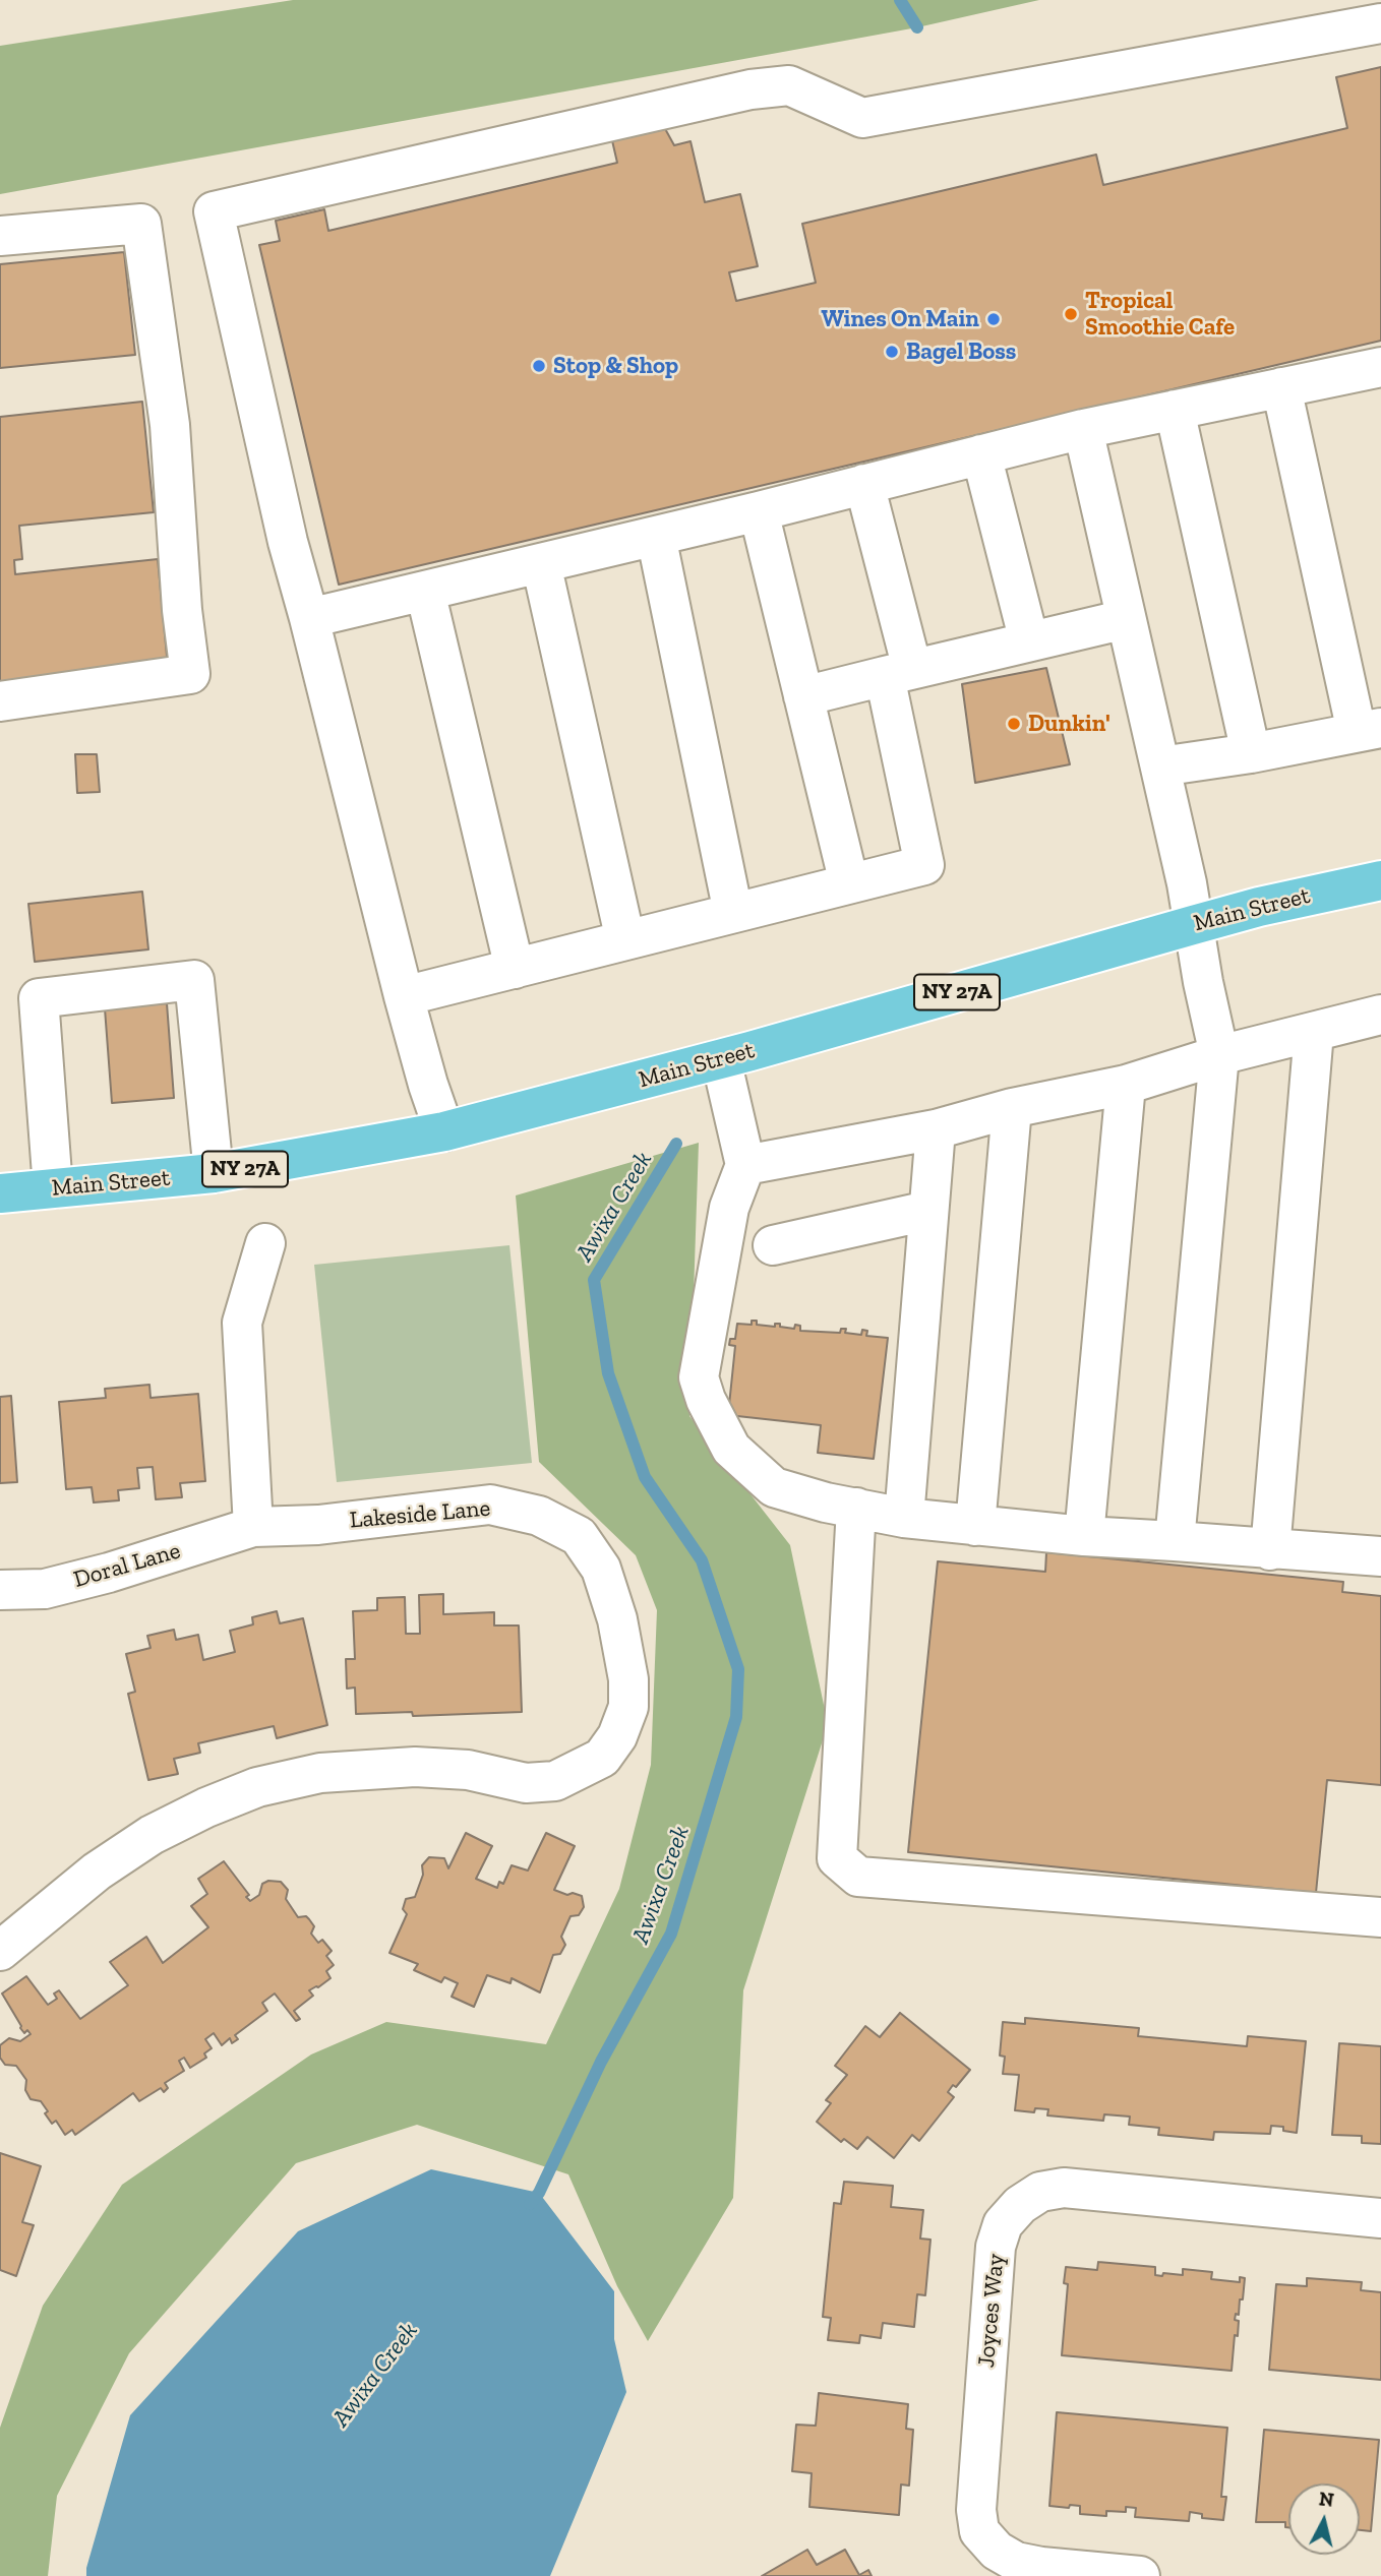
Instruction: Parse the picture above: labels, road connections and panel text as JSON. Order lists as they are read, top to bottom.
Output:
{
  "streets": {
    "main road": ["Main Street", "NY 27A"],
    "street": ["Lakeside Lane", "Doral Lane", "Joyces Way"]
  },
  "crossings": [
    ["Lakeside Lane", "Doral Lane"]
  ],
  "water": ["Awixa Creek"],
  "places": [
    "Tropical Smoothie Cafe",
    "Wines On Main",
    "Bagel Boss",
    "Stop & Shop",
    "Dunkin'"
  ],
  "north": "top"
}
